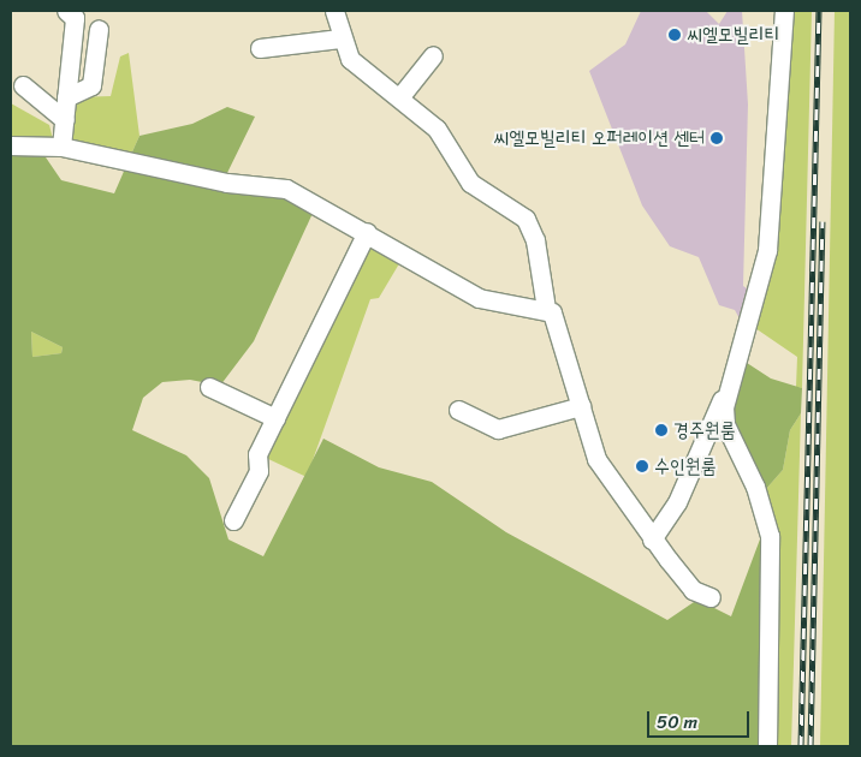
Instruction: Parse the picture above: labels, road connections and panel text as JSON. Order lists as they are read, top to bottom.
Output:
{
  "places": [
    "씨엘모빌리티",
    "씨엘모빌리티 오퍼레이션 센터",
    "경주원룸",
    "수인원룸"
  ],
  "scale_bar": "50 m"
}
